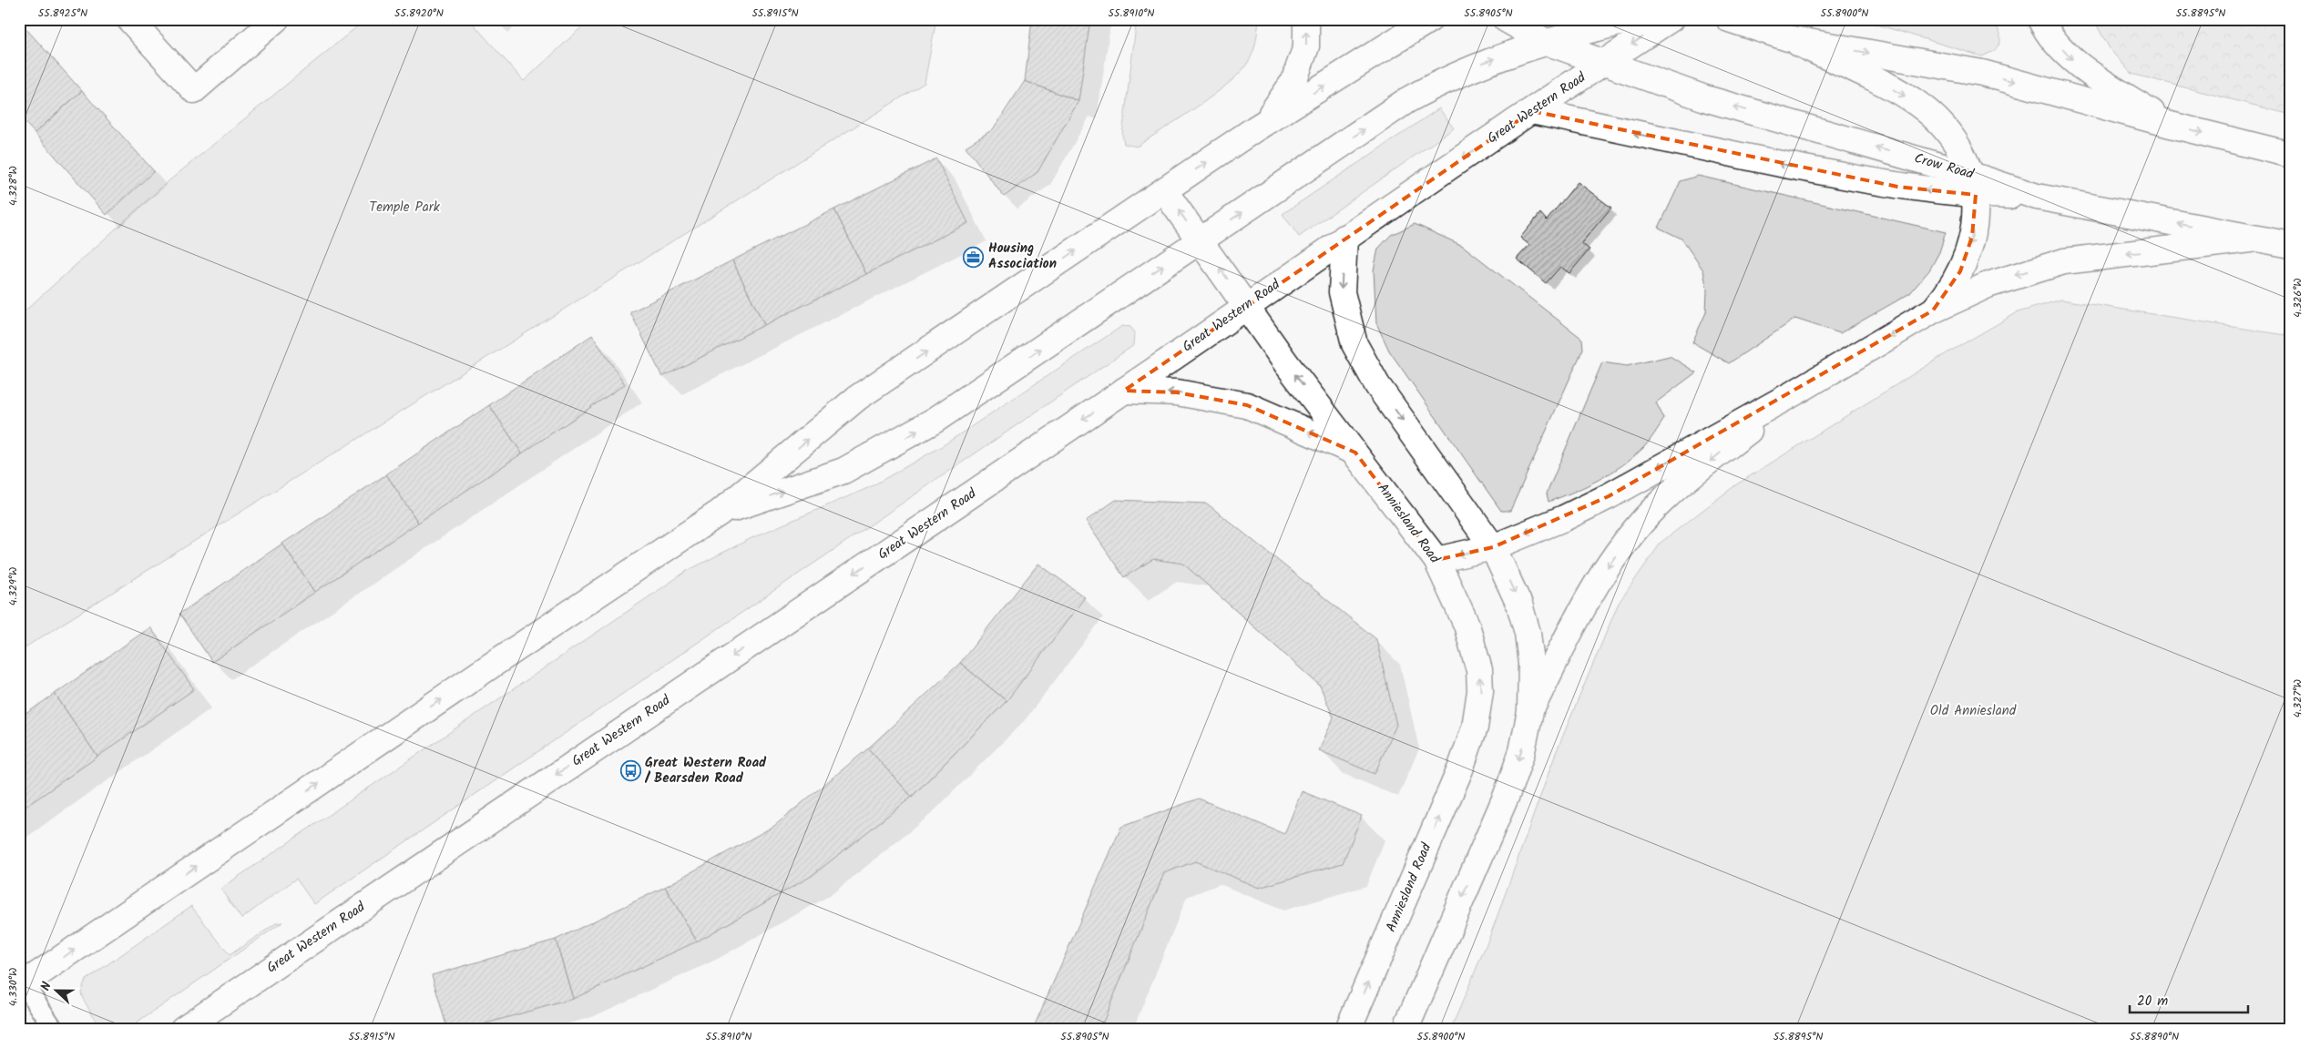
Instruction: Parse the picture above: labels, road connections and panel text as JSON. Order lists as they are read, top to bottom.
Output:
{
  "streets": {
    "main road": ["Great Western Road", "Crow Road", "Anniesland Road"]
  },
  "crossings": [
    ["Great Western Road", "Crow Road"],
    ["Great Western Road", "Anniesland Road"]
  ],
  "parks": ["Temple Park", "Old Anniesland"],
  "places": {
    "office": ["Housing Association"],
    "bus stop": ["Great Western Road / Bearsden Road"]
  },
  "scale_bar": "20 m",
  "north": "left",
  "coordinates": [
    "55.8925°N",
    "55.8920°N",
    "55.8915°N",
    "55.8910°N",
    "55.8905°N",
    "55.8900°N",
    "55.8895°N",
    "4.328°W",
    "4.326°W",
    "4.329°W",
    "4.327°W",
    "4.330°W",
    "55.8890°N"
  ]
}
